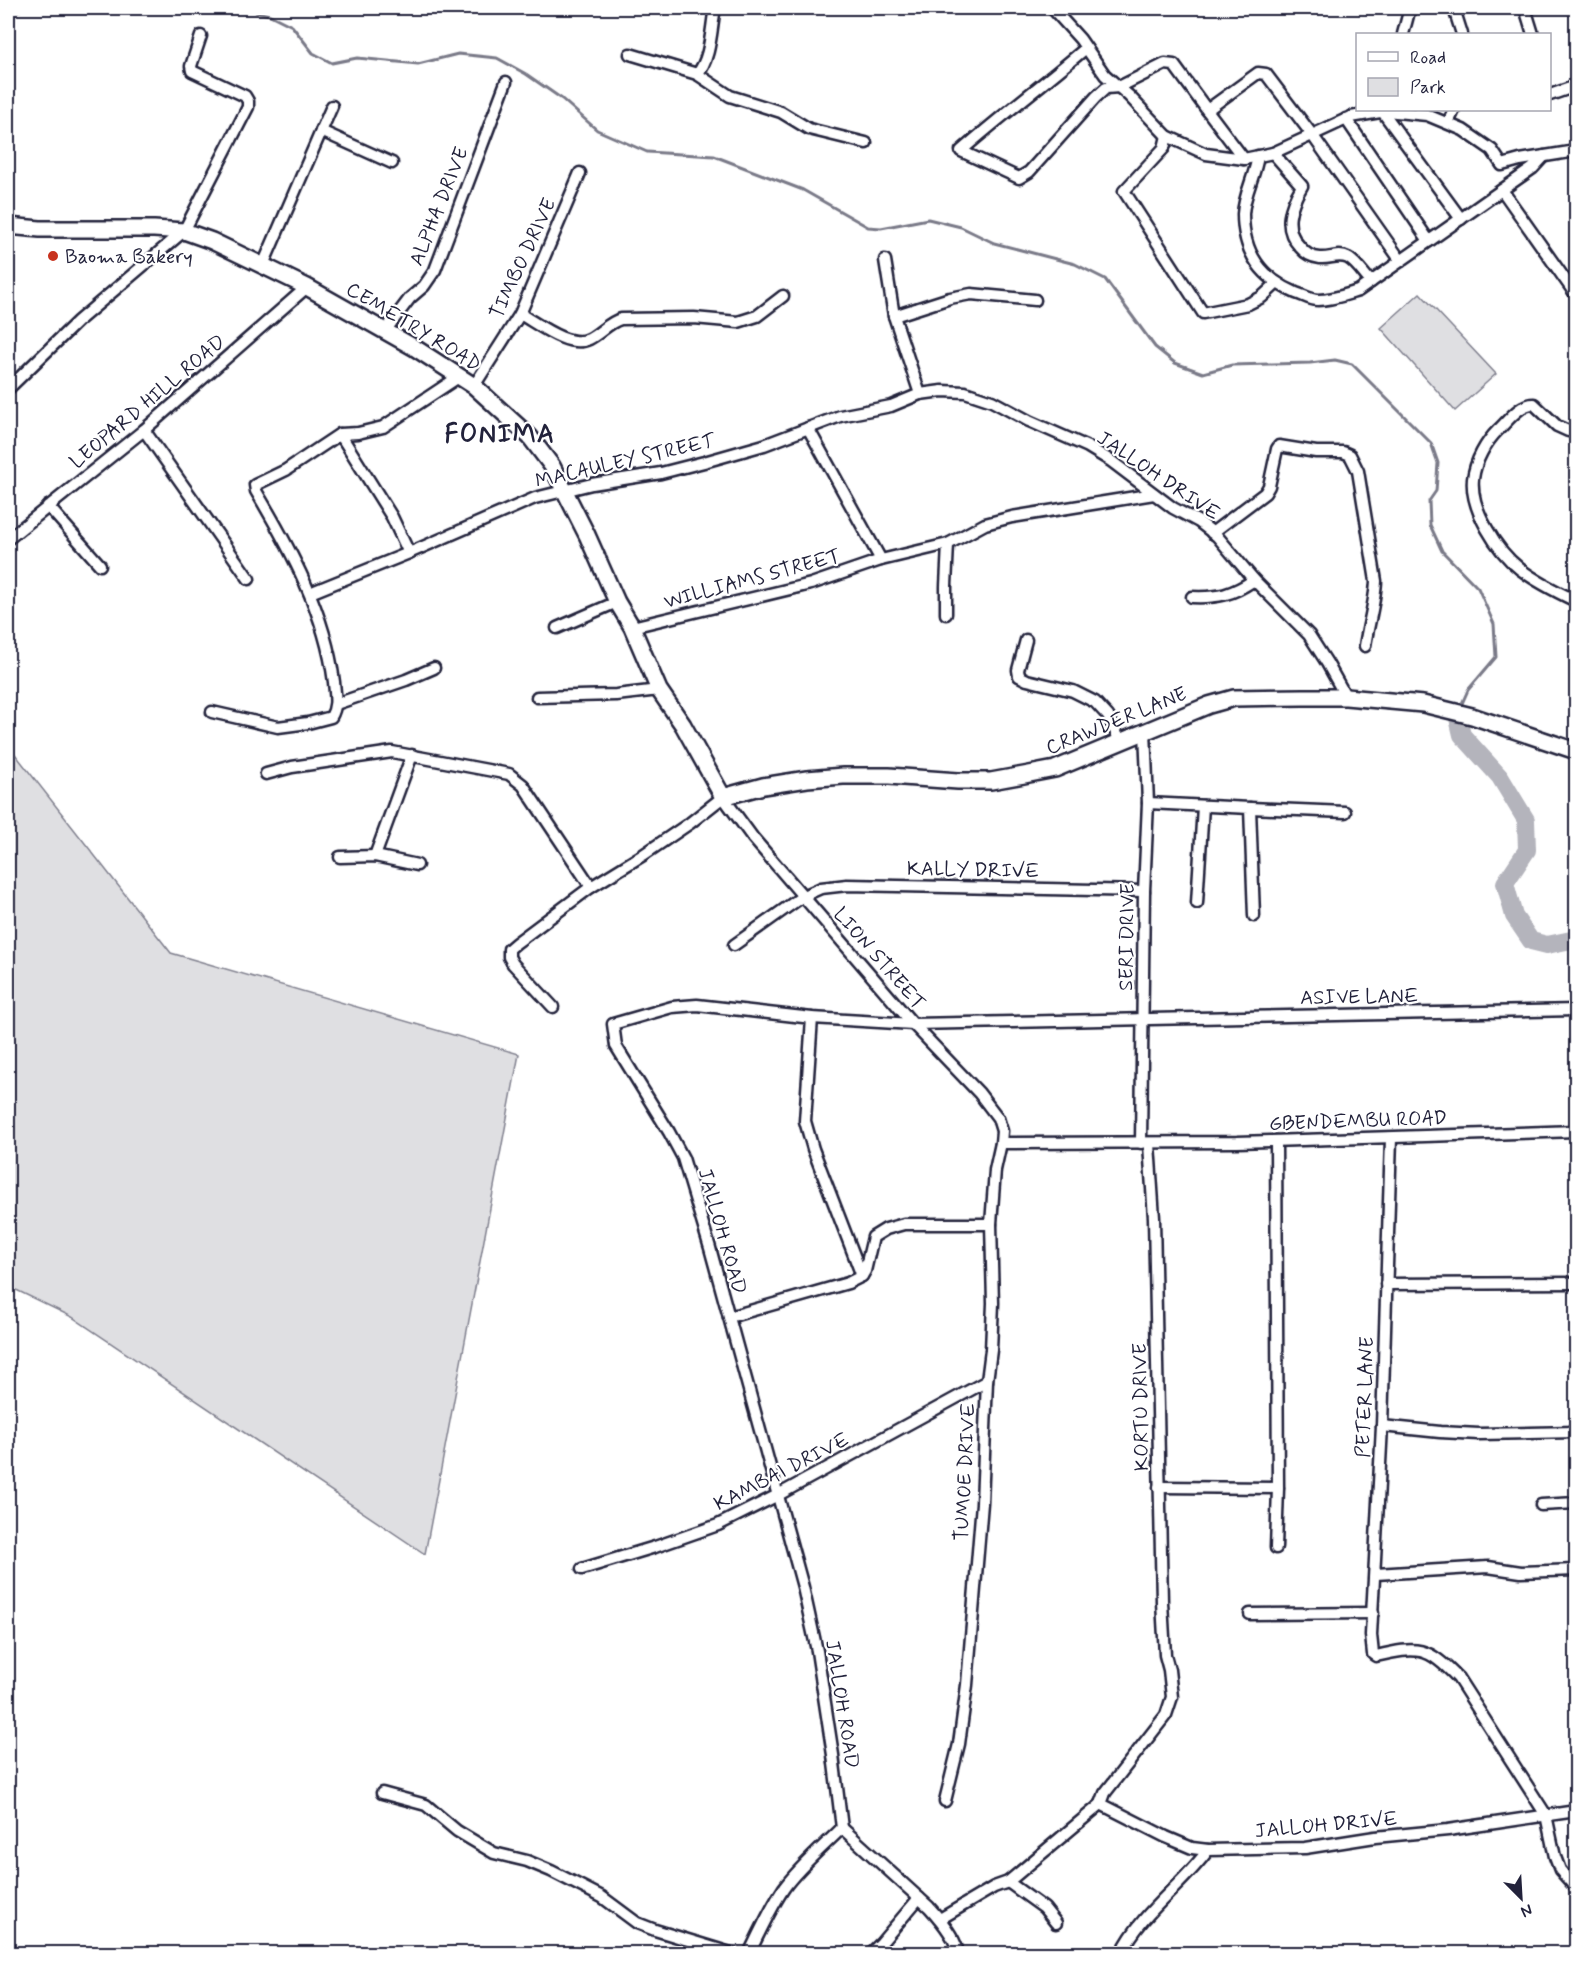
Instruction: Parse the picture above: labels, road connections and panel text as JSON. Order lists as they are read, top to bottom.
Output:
{
  "streets": {
    "street": [
      "ALPHA DRIVE",
      "TIMBO DRIVE",
      "CEMETRY ROAD",
      "LEOPARD HILL ROAD",
      "MACAULEY STREET",
      "JALLOH DRIVE",
      "WILLIAMS STREET",
      "CRAWDER LANE",
      "KALLY DRIVE",
      "SERI DRIVE",
      "LION STREET",
      "ASIVE LANE",
      "GBENDEMBU ROAD",
      "JALLOH ROAD",
      "PETER LANE",
      "KORTU DRIVE",
      "KAMBAI DRIVE",
      "TUMOE DRIVE"
    ]
  },
  "crossings": [
    ["ALPHA DRIVE", "CEMETRY ROAD"],
    ["TIMBO DRIVE", "CEMETRY ROAD"],
    ["CEMETRY ROAD", "LEOPARD HILL ROAD"],
    ["CEMETRY ROAD", "MACAULEY STREET"],
    ["CEMETRY ROAD", "WILLIAMS STREET"],
    ["CEMETRY ROAD", "CRAWDER LANE"],
    ["CEMETRY ROAD", "LION STREET"],
    ["MACAULEY STREET", "JALLOH DRIVE"],
    ["JALLOH DRIVE", "WILLIAMS STREET"],
    ["JALLOH DRIVE", "CRAWDER LANE"],
    ["JALLOH DRIVE", "PETER LANE"],
    ["JALLOH DRIVE", "KORTU DRIVE"],
    ["CRAWDER LANE", "SERI DRIVE"],
    ["CRAWDER LANE", "LION STREET"],
    ["KALLY DRIVE", "SERI DRIVE"],
    ["KALLY DRIVE", "LION STREET"],
    ["SERI DRIVE", "ASIVE LANE"],
    ["SERI DRIVE", "GBENDEMBU ROAD"],
    ["SERI DRIVE", "JALLOH ROAD"],
    ["SERI DRIVE", "KORTU DRIVE"],
    ["LION STREET", "GBENDEMBU ROAD"],
    ["LION STREET", "JALLOH ROAD"],
    ["LION STREET", "TUMOE DRIVE"],
    ["ASIVE LANE", "JALLOH ROAD"],
    ["GBENDEMBU ROAD", "PETER LANE"],
    ["GBENDEMBU ROAD", "KORTU DRIVE"],
    ["GBENDEMBU ROAD", "TUMOE DRIVE"],
    ["JALLOH ROAD", "KAMBAI DRIVE"],
    ["KAMBAI DRIVE", "TUMOE DRIVE"]
  ],
  "districts": ["FONIMA"],
  "places": ["Baoma Bakery"],
  "legend": ["Road", "Park"],
  "north": "bottom right"
}
